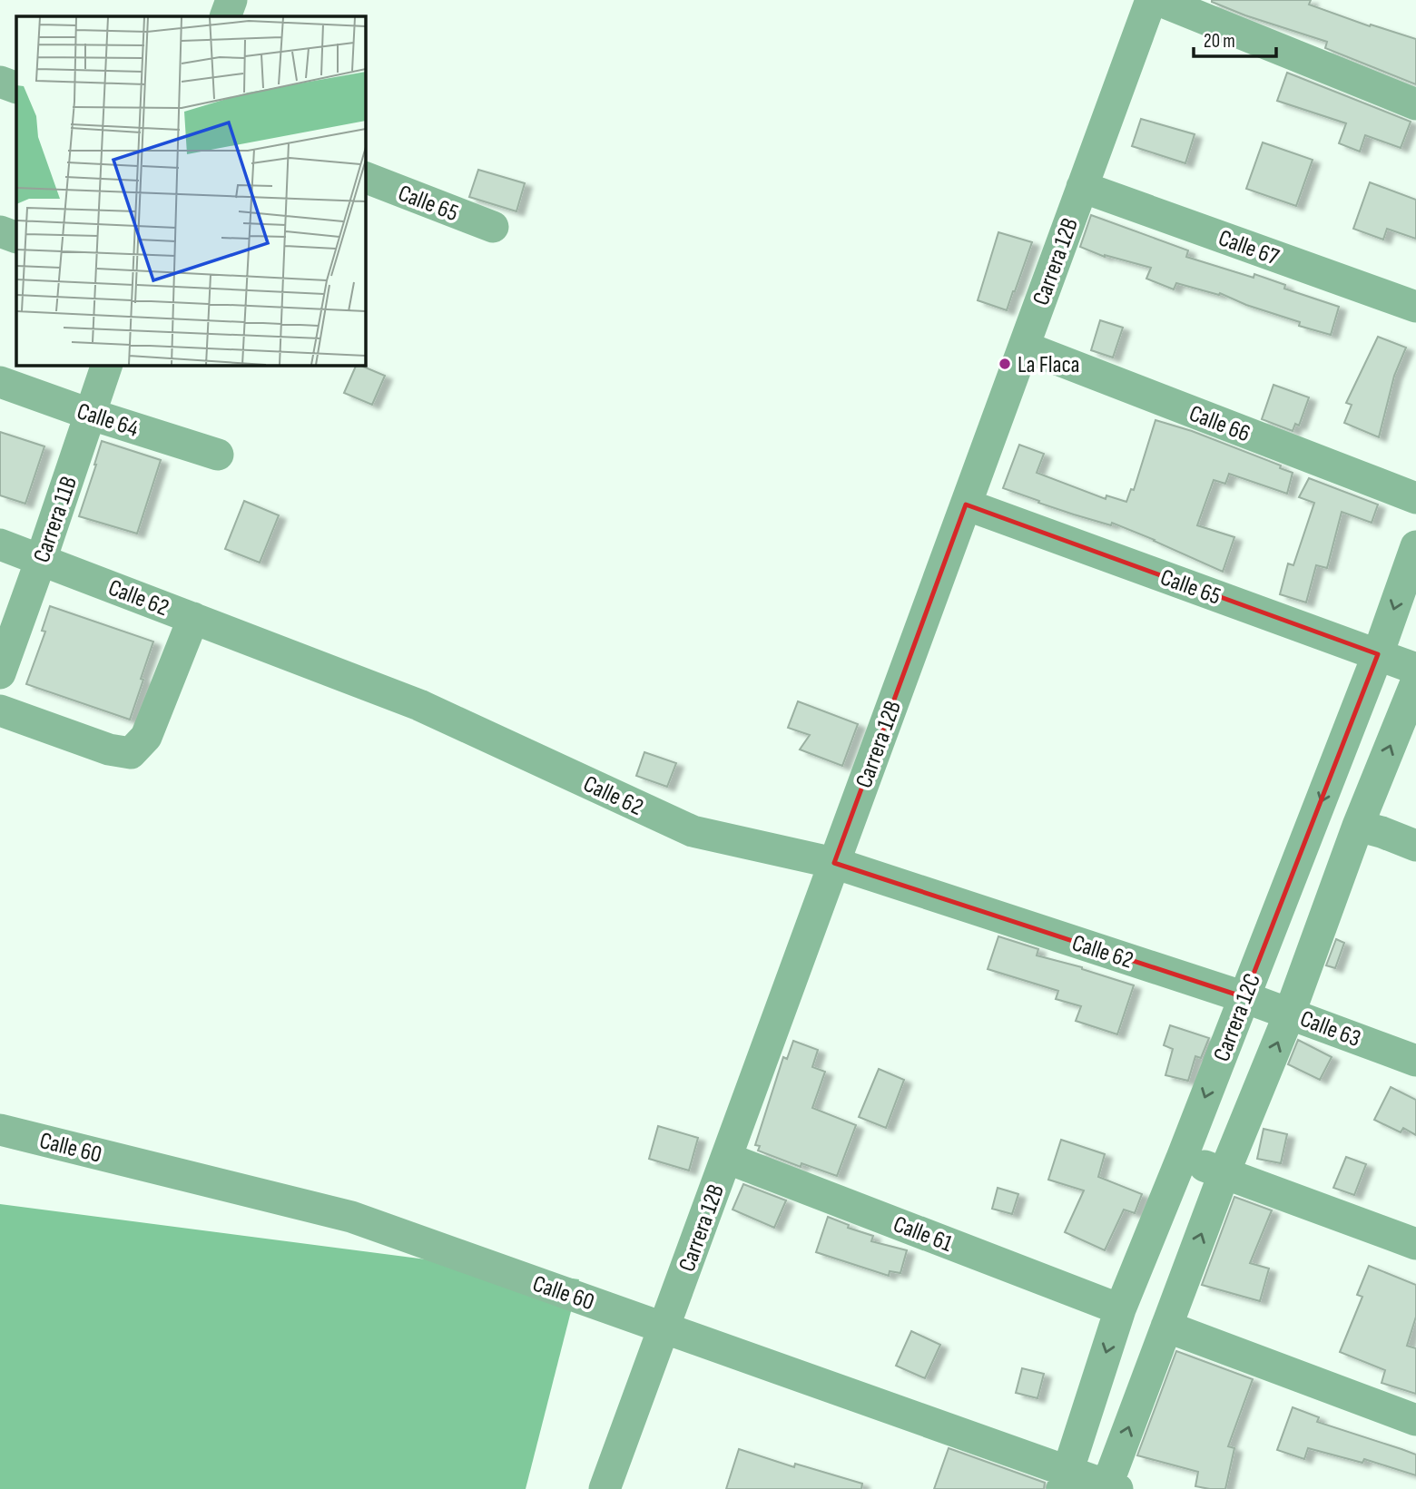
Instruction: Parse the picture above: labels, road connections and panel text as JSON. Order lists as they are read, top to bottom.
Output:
{
  "streets": {
    "street": [
      "Calle 65",
      "Calle 67",
      "Carrera 12B",
      "Calle 64",
      "Calle 66",
      "Carrera 11B",
      "Calle 62",
      "Carrera 12C",
      "Calle 63",
      "Calle 60",
      "Calle 61"
    ]
  },
  "crossings": [
    ["Calle 65", "Carrera 12B"],
    ["Calle 65", "Carrera 12C"],
    ["Calle 67", "Carrera 12B"],
    ["Carrera 12B", "Calle 66"],
    ["Carrera 12B", "Calle 62"],
    ["Carrera 12B", "Calle 60"],
    ["Carrera 12B", "Calle 61"],
    ["Calle 64", "Carrera 11B"],
    ["Carrera 11B", "Calle 62"],
    ["Calle 62", "Carrera 12C"],
    ["Calle 62", "Calle 63"],
    ["Carrera 12C", "Calle 63"],
    ["Carrera 12C", "Calle 60"],
    ["Carrera 12C", "Calle 61"]
  ],
  "places": ["La Flaca"],
  "scale_bar": "20 m"
}
